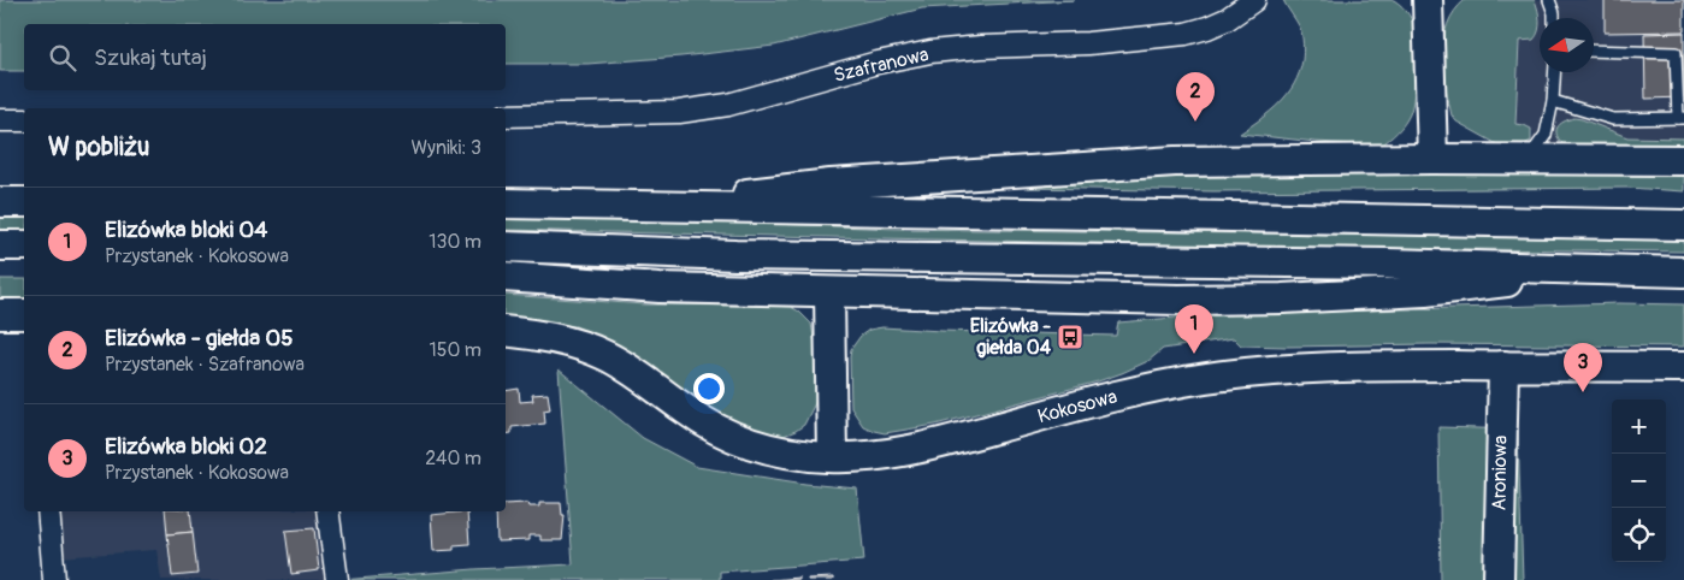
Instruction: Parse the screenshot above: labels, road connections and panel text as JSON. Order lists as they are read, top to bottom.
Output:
{
  "streets": {
    "main road": ["Kokosowa", "Aroniowa"],
    "street": ["Szafranowa"]
  },
  "crossings": [
    ["Kokosowa", "Aroniowa"]
  ],
  "places": {
    "bus stop": ["Elizówka - giełda 04"]
  },
  "north": "left",
  "page": {
    "search": "Szukaj tutaj",
    "pins": ["2", "1", "3"],
    "heading": ["W pobliżu", "Wyniki: 3"],
    "list": [
      {
        "mark": "1",
        "name": "Elizówka bloki 04",
        "note": "Przystanek · Kokosowa",
        "value": "130 m"
      },
      {
        "mark": "2",
        "name": "Elizówka - giełda 05",
        "note": "Przystanek · Szafranowa",
        "value": "150 m"
      },
      {
        "mark": "3",
        "name": "Elizówka bloki 02",
        "note": "Przystanek · Kokosowa",
        "value": "240 m"
      }
    ],
    "map_buttons": ["+", "−"]
  }
}
